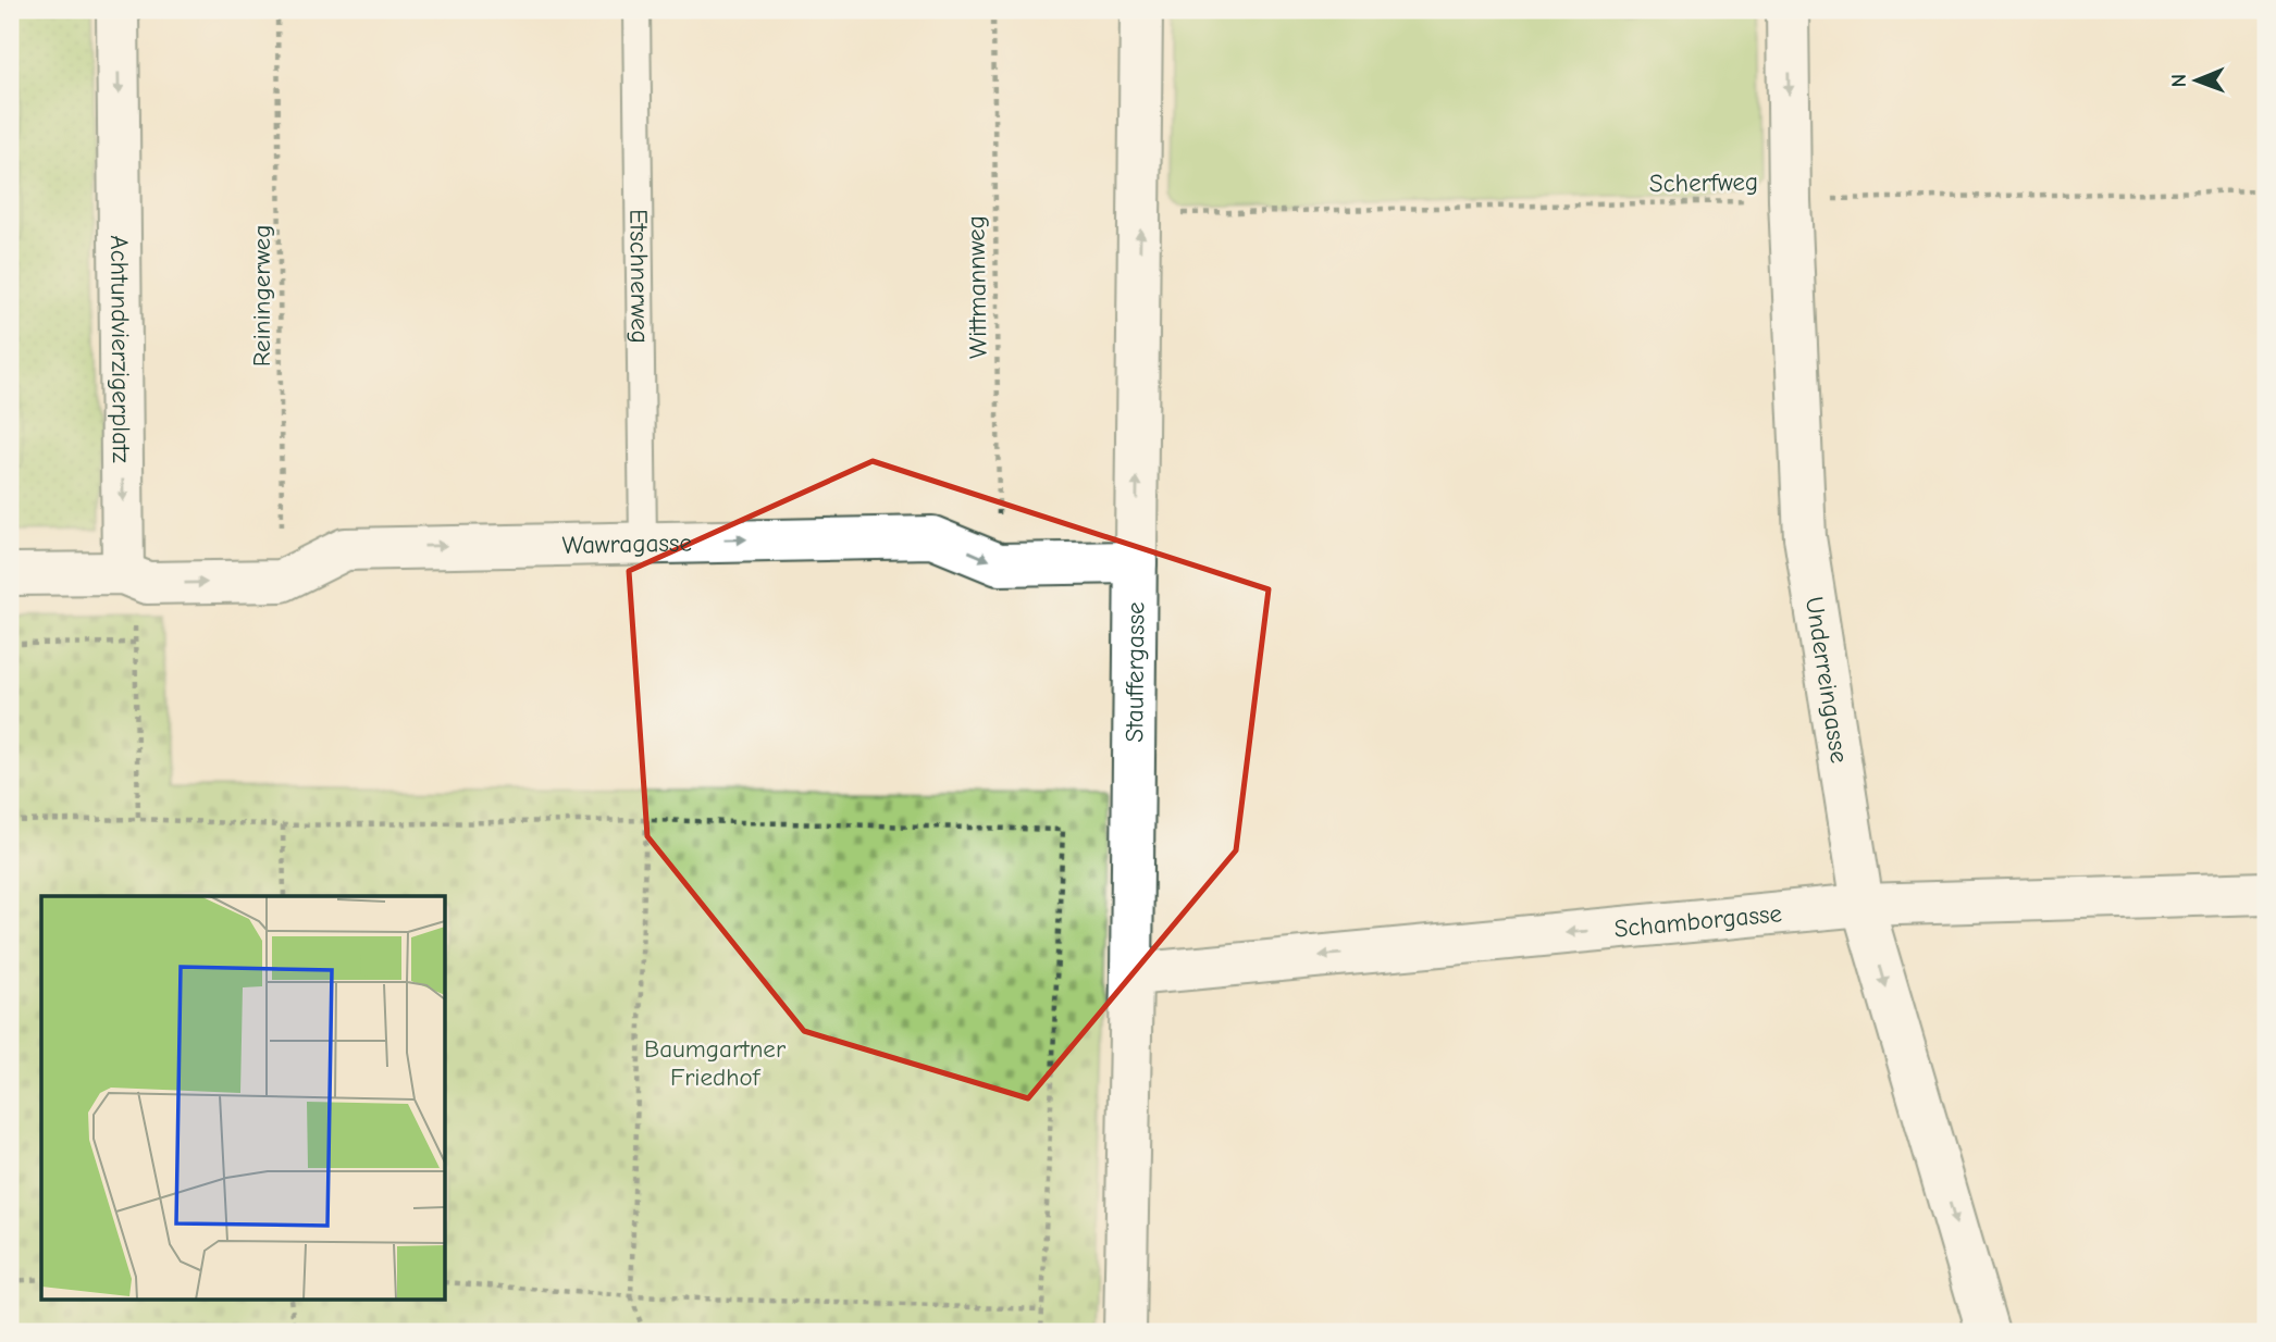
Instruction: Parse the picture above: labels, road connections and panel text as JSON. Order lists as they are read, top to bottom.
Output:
{
  "streets": {
    "street": [
      "Achtundvierzigerplatz",
      "Wawragasse",
      "Stauffergasse",
      "Underreingasse",
      "Schamborgasse"
    ],
    "lane": ["Etschnerweg"],
    "path": ["Scherfweg", "Wittmannweg", "Reiningerweg"]
  },
  "crossings": [
    ["Scherfweg", "Stauffergasse"],
    ["Scherfweg", "Underreingasse"],
    ["Etschnerweg", "Wawragasse"],
    ["Wittmannweg", "Wawragasse"],
    ["Reiningerweg", "Wawragasse"],
    ["Achtundvierzigerplatz", "Wawragasse"],
    ["Wawragasse", "Stauffergasse"],
    ["Stauffergasse", "Schamborgasse"],
    ["Underreingasse", "Schamborgasse"]
  ],
  "one_way": [
    "Achtundvierzigerplatz",
    "Wawragasse",
    "Underreingasse",
    "Schamborgasse"
  ],
  "parks": ["Baumgartner Friedhof"],
  "north": "left"
}
